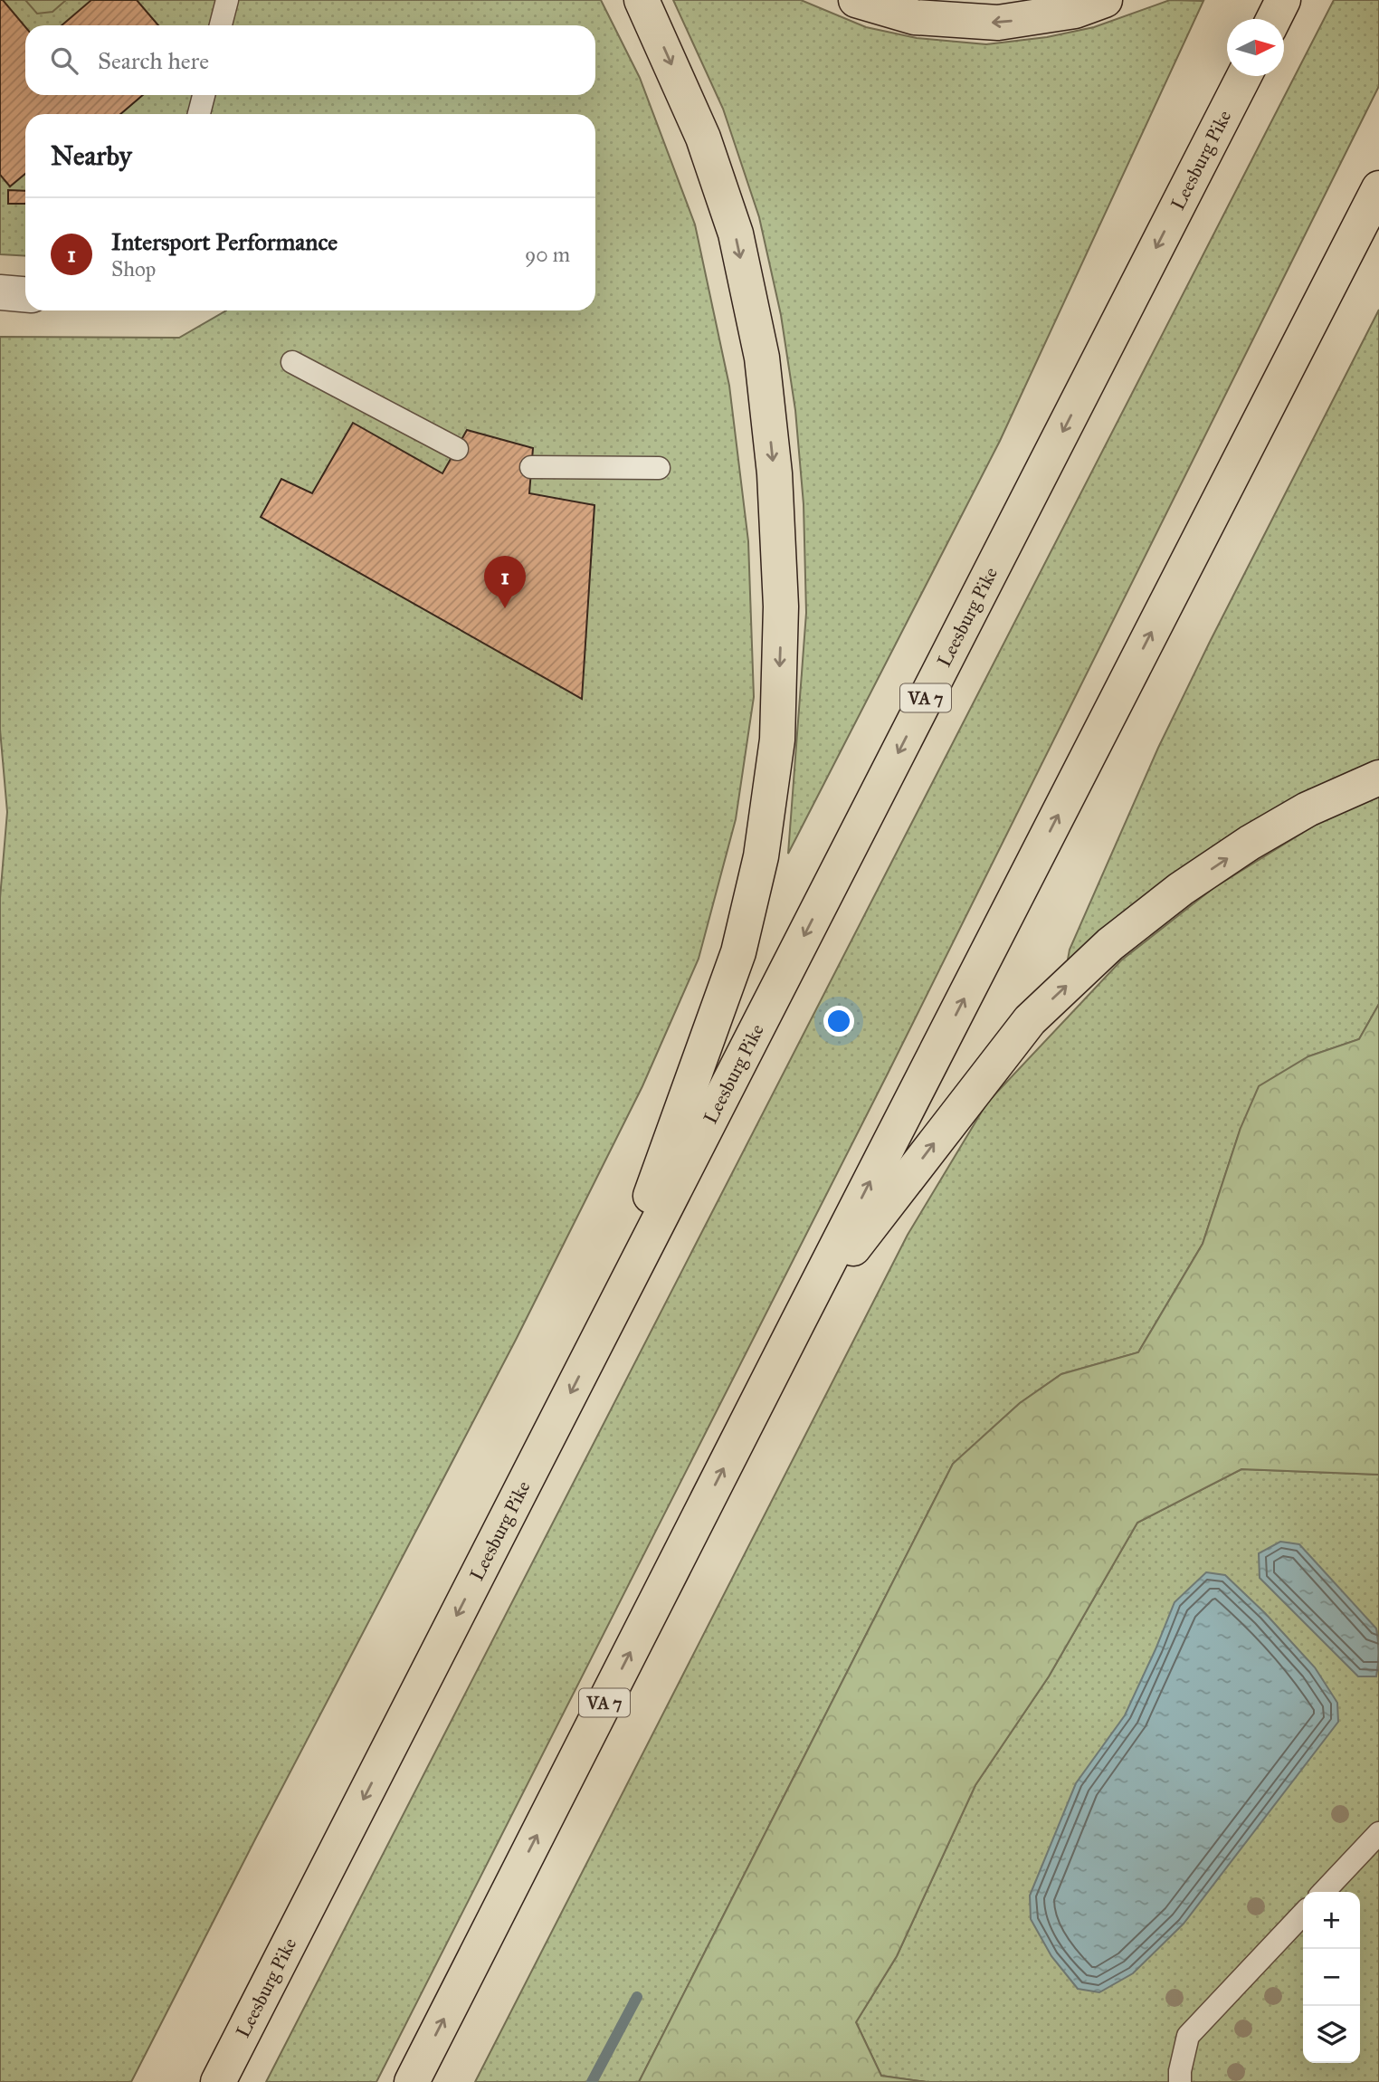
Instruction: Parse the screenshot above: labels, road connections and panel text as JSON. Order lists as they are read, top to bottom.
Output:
{
  "streets": {
    "highway": ["Leesburg Pike", "VA 7"]
  },
  "north": "right",
  "page": {
    "search": "Search here",
    "heading": "Nearby",
    "list": [
      {
        "mark": "1",
        "name": "Intersport Performance",
        "note": "Shop",
        "value": "90 m"
      }
    ],
    "pins": "1",
    "map_buttons": ["+", "−"]
  }
}
